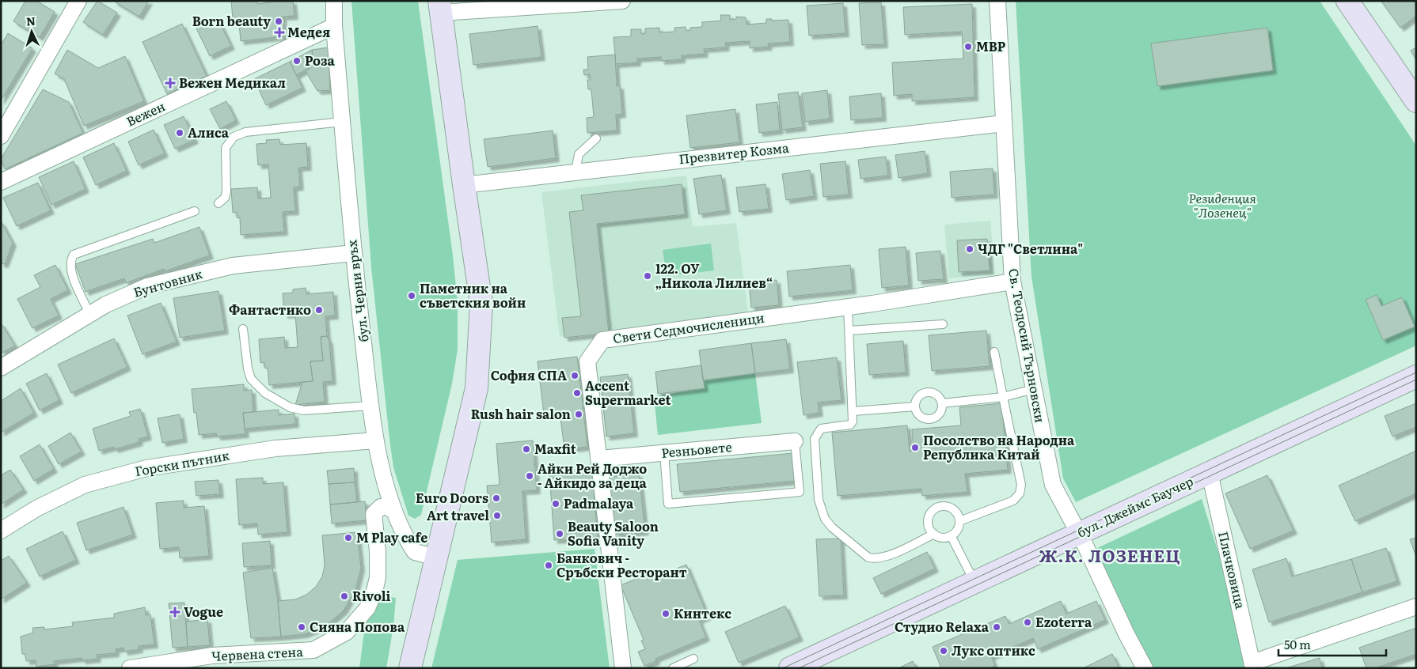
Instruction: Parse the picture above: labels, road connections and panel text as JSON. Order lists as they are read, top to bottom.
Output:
{
  "streets": {
    "street": [
      "Вежен",
      "Презвитер Козма",
      "Бунтовник",
      "бул. Черни връх",
      "Свети Седмочисленици",
      "Св. Теодосий Търновски",
      "Резньовете",
      "Горски пътник",
      "бул. Джеймс Баучер",
      "Плачковица",
      "Червена стена"
    ]
  },
  "crossings": [
    ["Вежен", "бул. Черни връх"],
    ["Презвитер Козма", "Св. Теодосий Търновски"],
    ["Бунтовник", "бул. Черни връх"],
    ["бул. Черни връх", "Горски пътник"],
    ["бул. Черни връх", "Червена стена"],
    ["Свети Седмочисленици", "Св. Теодосий Търновски"],
    ["Свети Седмочисленици", "Резньовете"],
    ["Св. Теодосий Търновски", "бул. Джеймс Баучер"],
    ["бул. Джеймс Баучер", "Плачковица"]
  ],
  "districts": ["Ж.К. ЛОЗЕНЕЦ"],
  "parks": ["Резиденция \"Лозенец\""],
  "places": {
    "other": [
      "Born beauty",
      "МВР",
      "Роза",
      "Алиса",
      "ЧДГ \"Светлина\"",
      "122. ОУ „Никола Лилиев“",
      "Паметник на съветския войн",
      "Фантастико",
      "София СПА",
      "Accent Supermarket",
      "Rush hair salon",
      "Посолство на Народна Република Китай",
      "Maxfit",
      "Айки Рей Доджо - Айкидо за деца",
      "Euro Doors",
      "Padmalaya",
      "Art travel",
      "Beauty Saloon Sofia Vanity",
      "M Play cafe",
      "Банкович - Сръбски Ресторант",
      "Rivoli",
      "Кинтекс",
      "Ezoterra",
      "Сияна Попова",
      "Студио Relaxa",
      "Лукс оптикс"
    ],
    "health": ["Медея", "Вежен Медикал", "Vogue"]
  },
  "scale_bar": "50 m",
  "north": "top"
}
